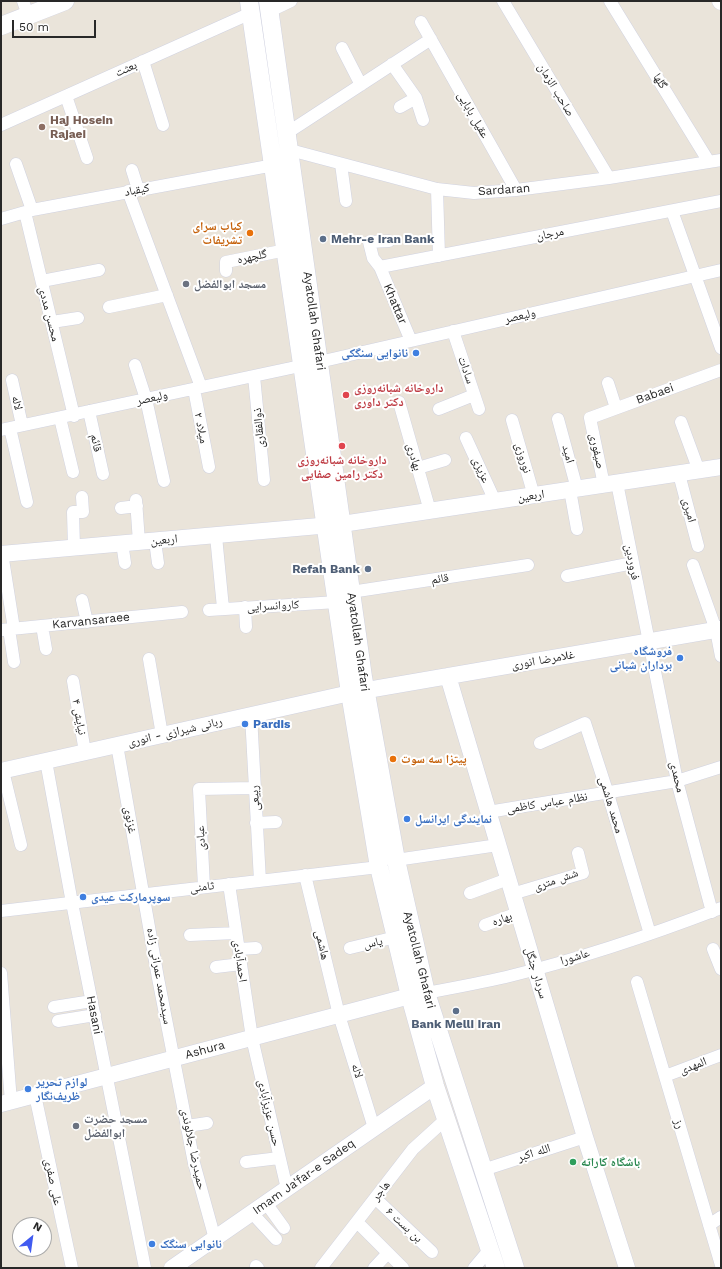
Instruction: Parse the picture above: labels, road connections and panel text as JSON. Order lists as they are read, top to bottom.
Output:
{
  "streets": {
    "main road": ["Ayatollah Ghafari"],
    "street": [
      "بعثت",
      "گلها",
      "صاحب الزمان",
      "عقیل بابایی",
      "کیقباد",
      "Sardaran",
      "مرجان",
      "گلچهره",
      "Khattar",
      "محسن مددی",
      "ولیعصر",
      "سادات",
      "Babaei",
      "لاله",
      "میلاد ۲",
      "ذوالفقاری",
      "قائم",
      "صیفوری",
      "امید",
      "بهادری",
      "نوروزی",
      "عزیزی",
      "اربعین",
      "امیری",
      "فروردین",
      "کاروانسرایی",
      "Karvansaraee",
      "غلامرضا انوری",
      "نیایش ۴",
      "ربانی شیرازی - انوری",
      "محمدی",
      "ربیعی",
      "نظام عباس کاظمی",
      "محمد هاشمی",
      "غزنوی",
      "عبادی",
      "شش متری",
      "ثامنی",
      "بهاره",
      "یاس",
      "هاشمی",
      "عاشورا",
      "احمدآبادی",
      "سردار جنگل",
      "سیدمحمد عمرانی زاده",
      "Hasani",
      "Ashura",
      "المهدی",
      "حسن عزیزآبادی",
      "رز",
      "حمیدرضا جلالوندی",
      "الله اکبر",
      "Imam Ja'far-e Sadeq",
      "علی صفری",
      "هاجر",
      "بن بست ۶"
    ]
  },
  "crossings": [
    ["بعثت", "Ayatollah Ghafari"],
    ["گلها", "Sardaran"],
    ["صاحب الزمان", "Sardaran"],
    ["عقیل بابایی", "Sardaran"],
    ["کیقباد", "محسن مددی"],
    ["کیقباد", "Ayatollah Ghafari"],
    ["Sardaran", "Ayatollah Ghafari"],
    ["مرجان", "Khattar"],
    ["گلچهره", "Ayatollah Ghafari"],
    ["Khattar", "ولیعصر"],
    ["محسن مددی", "ولیعصر"],
    ["ولیعصر", "Ayatollah Ghafari"],
    ["ولیعصر", "سادات"],
    ["ولیعصر", "لاله"],
    ["ولیعصر", "میلاد ۲"],
    ["ولیعصر", "ذوالفقاری"],
    ["ولیعصر", "قائم"],
    ["Ayatollah Ghafari", "قائم"],
    ["Ayatollah Ghafari", "اربعین"],
    ["Ayatollah Ghafari", "کاروانسرایی"],
    ["Ayatollah Ghafari", "غلامرضا انوری"],
    ["Ayatollah Ghafari", "ربانی شیرازی - انوری"],
    ["Ayatollah Ghafari", "ثامنی"],
    ["Ayatollah Ghafari", "یاس"],
    ["Ayatollah Ghafari", "عاشورا"],
    ["Ayatollah Ghafari", "Ashura"],
    ["Ayatollah Ghafari", "الله اکبر"],
    ["Ayatollah Ghafari", "Imam Ja'far-e Sadeq"],
    ["Ayatollah Ghafari", "هاجر"],
    ["Babaei", "صیفوری"],
    ["لاله", "هاشمی"],
    ["لاله", "Ashura"],
    ["لاله", "Imam Ja'far-e Sadeq"],
    ["قائم", "کاروانسرایی"],
    ["صیفوری", "اربعین"],
    ["صیفوری", "فروردین"],
    ["امید", "اربعین"],
    ["بهادری", "اربعین"],
    ["نوروزی", "اربعین"],
    ["عزیزی", "اربعین"],
    ["اربعین", "امیری"],
    ["اربعین", "فروردین"],
    ["فروردین", "غلامرضا انوری"],
    ["فروردین", "محمدی"],
    ["غلامرضا انوری", "ربانی شیرازی - انوری"],
    ["غلامرضا انوری", "محمدی"],
    ["غلامرضا انوری", "سردار جنگل"],
    ["نیایش ۴", "ربانی شیرازی - انوری"],
    ["ربانی شیرازی - انوری", "ربیعی"],
    ["ربانی شیرازی - انوری", "غزنوی"],
    ["ربانی شیرازی - انوری", "Hasani"],
    ["محمدی", "نظام عباس کاظمی"],
    ["محمدی", "عاشورا"],
    ["ربیعی", "عبادی"],
    ["ربیعی", "ثامنی"],
    ["نظام عباس کاظمی", "محمد هاشمی"],
    ["نظام عباس کاظمی", "سردار جنگل"],
    ["محمد هاشمی", "عاشورا"],
    ["غزنوی", "ثامنی"],
    ["غزنوی", "سیدمحمد عمرانی زاده"],
    ["عبادی", "ثامنی"],
    ["شش متری", "سردار جنگل"],
    ["ثامنی", "هاشمی"],
    ["ثامنی", "احمدآبادی"],
    ["ثامنی", "سیدمحمد عمرانی زاده"],
    ["ثامنی", "Hasani"],
    ["بهاره", "سردار جنگل"],
    ["هاشمی", "Ashura"],
    ["عاشورا", "سردار جنگل"],
    ["عاشورا", "Ashura"],
    ["احمدآبادی", "Ashura"],
    ["احمدآبادی", "حسن عزیزآبادی"],
    ["سردار جنگل", "الله اکبر"],
    ["سیدمحمد عمرانی زاده", "Ashura"],
    ["سیدمحمد عمرانی زاده", "حمیدرضا جلالوندی"],
    ["Hasani", "Ashura"],
    ["Ashura", "حسن عزیزآبادی"],
    ["Ashura", "حمیدرضا جلالوندی"],
    ["Ashura", "علی صفری"],
    ["المهدی", "رز"],
    ["حسن عزیزآبادی", "Imam Ja'far-e Sadeq"],
    ["حمیدرضا جلالوندی", "Imam Ja'far-e Sadeq"],
    ["هاجر", "بن بست ۶"]
  ],
  "places": [
    "Haj Hosein Rajaei",
    "کباب سرای تشریفات",
    "Mehr-e Iran Bank",
    "مسجد ابوالفضل",
    "نانوایی سنگکی",
    "داروخانه شبانه‌روزی دکتر داوری",
    "داروخانه شبانه‌روزی دکتر رامین صفایی",
    "Refah Bank",
    "فروشگاه برداران شبانی",
    "Pardis",
    "پیتزا سه سوت",
    "نمایندگی ایرانسل",
    "سوپرمارکت عیدی",
    "Bank Melli Iran",
    "لوازم تحریر ظریف‌نگار",
    "مسجد حضرت ابوالفضل",
    "باشگاه کاراته",
    "نانوایی سنگک"
  ],
  "scale_bar": "50 m",
  "north": "top right"
}
